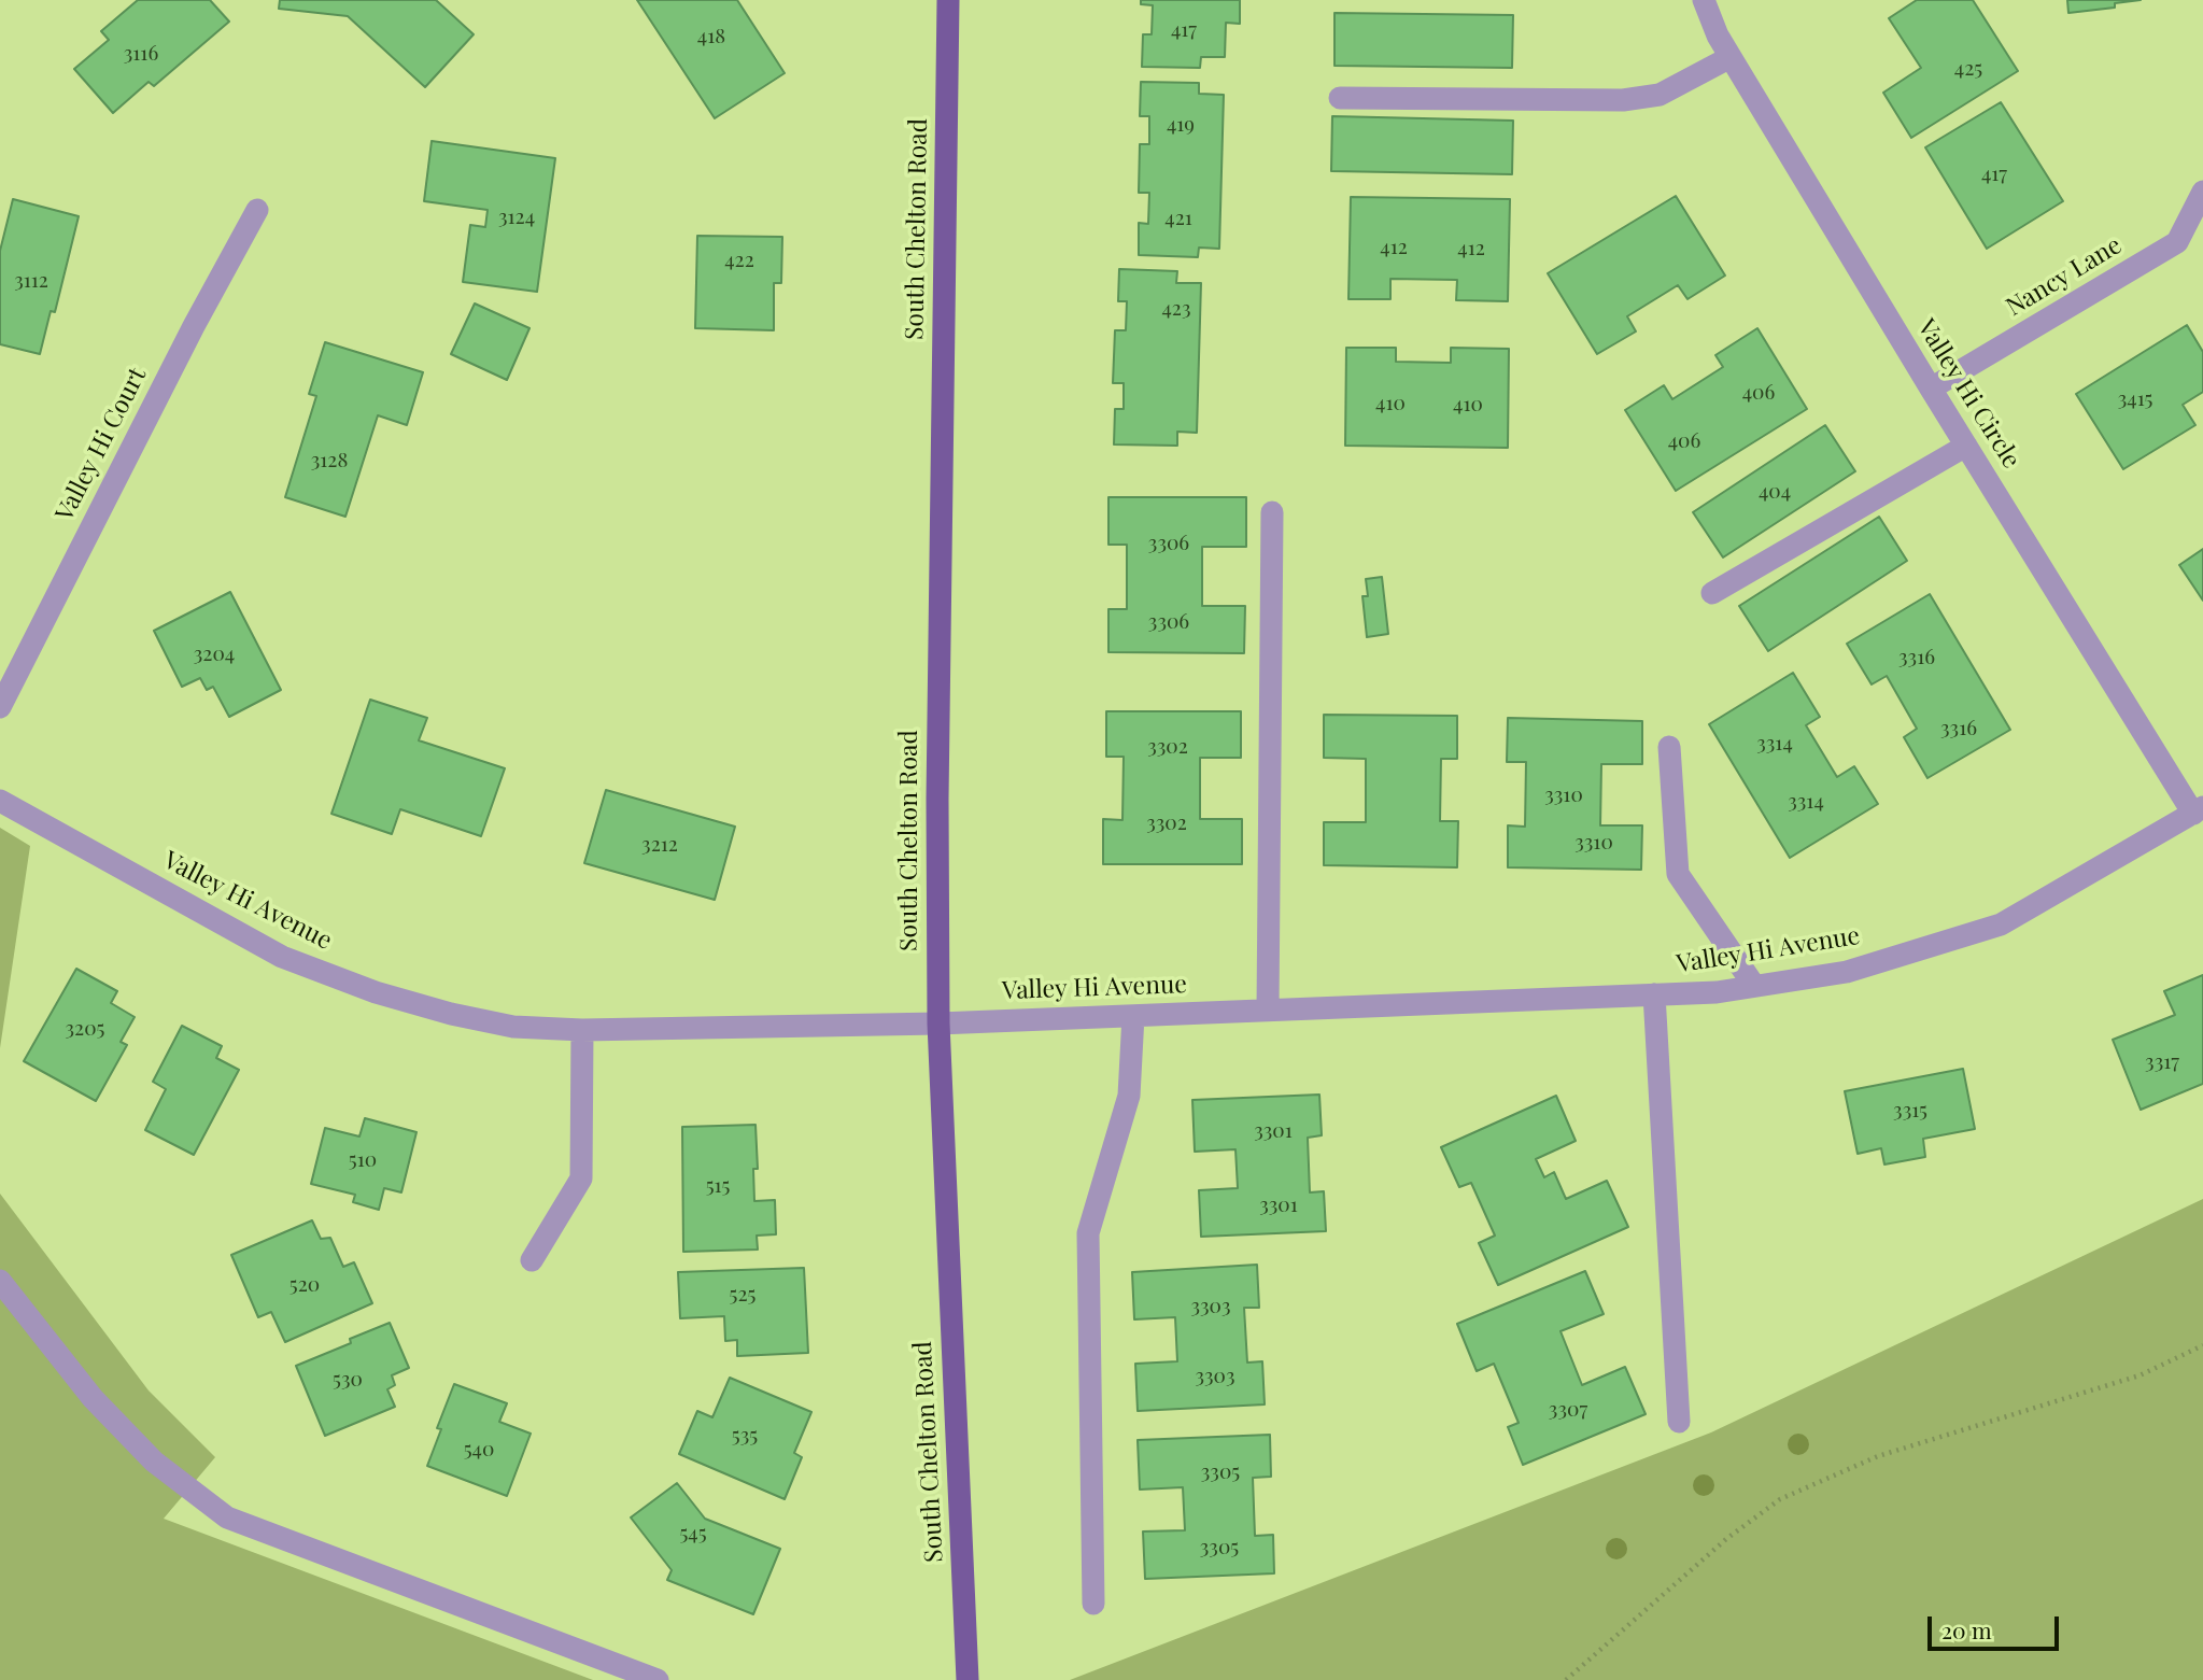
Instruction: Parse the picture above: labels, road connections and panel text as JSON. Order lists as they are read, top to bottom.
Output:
{
  "streets": {
    "main road": ["South Chelton Road"],
    "street": [
      "Nancy Lane",
      "Valley Hi Circle",
      "Valley Hi Court",
      "Valley Hi Avenue"
    ]
  },
  "crossings": [
    ["South Chelton Road", "Valley Hi Avenue"],
    ["Nancy Lane", "Valley Hi Circle"],
    ["Valley Hi Circle", "Valley Hi Avenue"]
  ],
  "house_numbers": [
    "417",
    "418",
    "3116",
    "425",
    "419",
    "417",
    "3124",
    "421",
    "412",
    "412",
    "422",
    "3112",
    "423",
    "406",
    "3415",
    "410",
    "410",
    "406",
    "3128",
    "404",
    "3306",
    "3306",
    "3204",
    "3316",
    "3316",
    "3314",
    "3302",
    "3310",
    "3314",
    "3302",
    "3310",
    "3212",
    "3205",
    "3317",
    "3315",
    "3301",
    "510",
    "515",
    "3301",
    "520",
    "525",
    "3303",
    "3303",
    "530",
    "3307",
    "535",
    "540",
    "3305",
    "545",
    "3305"
  ],
  "scale_bar": "20 m"
}
